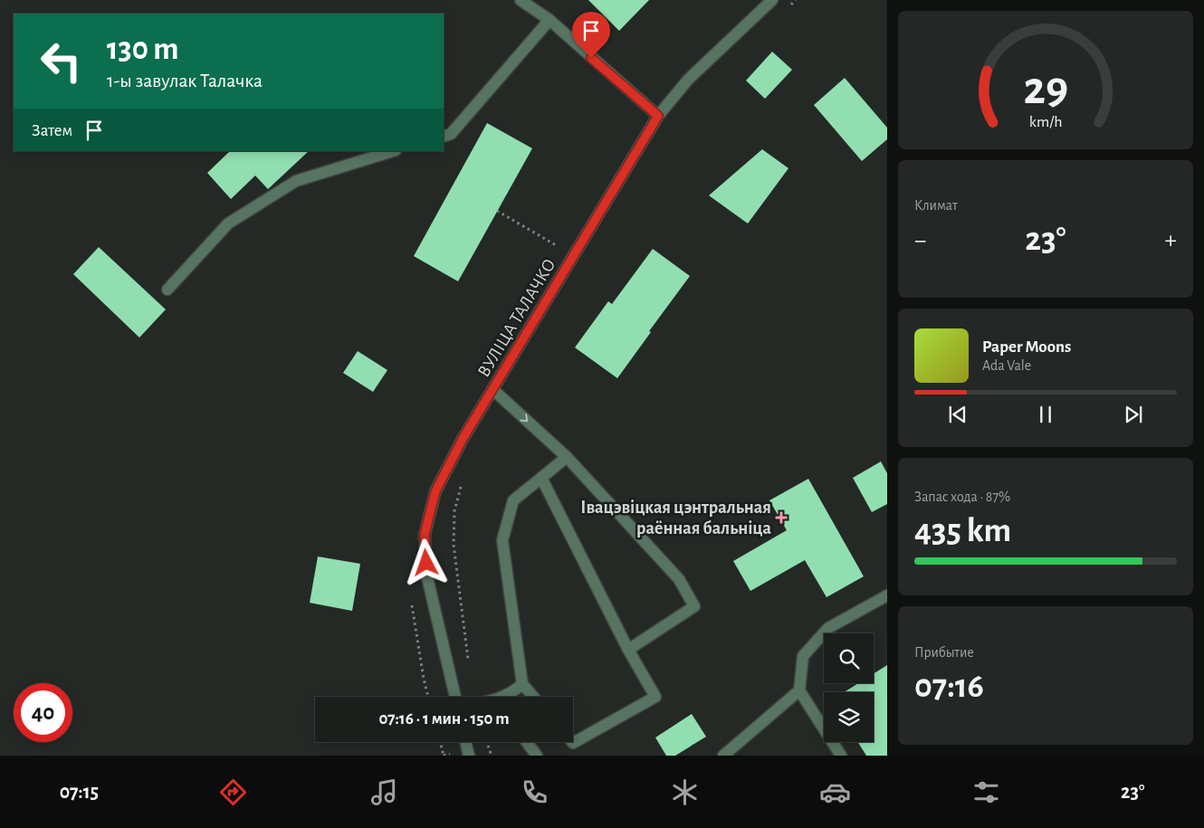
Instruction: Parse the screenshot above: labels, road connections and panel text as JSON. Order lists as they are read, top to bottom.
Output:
{
  "streets": {
    "street": ["ВУЛІЦА ТАЛАЧКО"]
  },
  "places": {
    "health": ["Івацэвіцкая цэнтральная раённая бальніца"]
  },
  "page": {
    "turn": ["130 m", "1-ы завулак Талачка"],
    "then": "Затем",
    "tile": [
      "Климат",
      ["Запас хода · 87%", "435 km"],
      ["Прибытие", "07:16"]
    ],
    "heat": ["−", "23°", "+"],
    "song": ["Paper Moons", "Ada Vale"],
    "limit": "40",
    "trip": "07:16 · 1 мин · 150 m",
    "tabs": ["07:15", "23°"],
    "gauge": ["29", "km/h"]
  }
}
